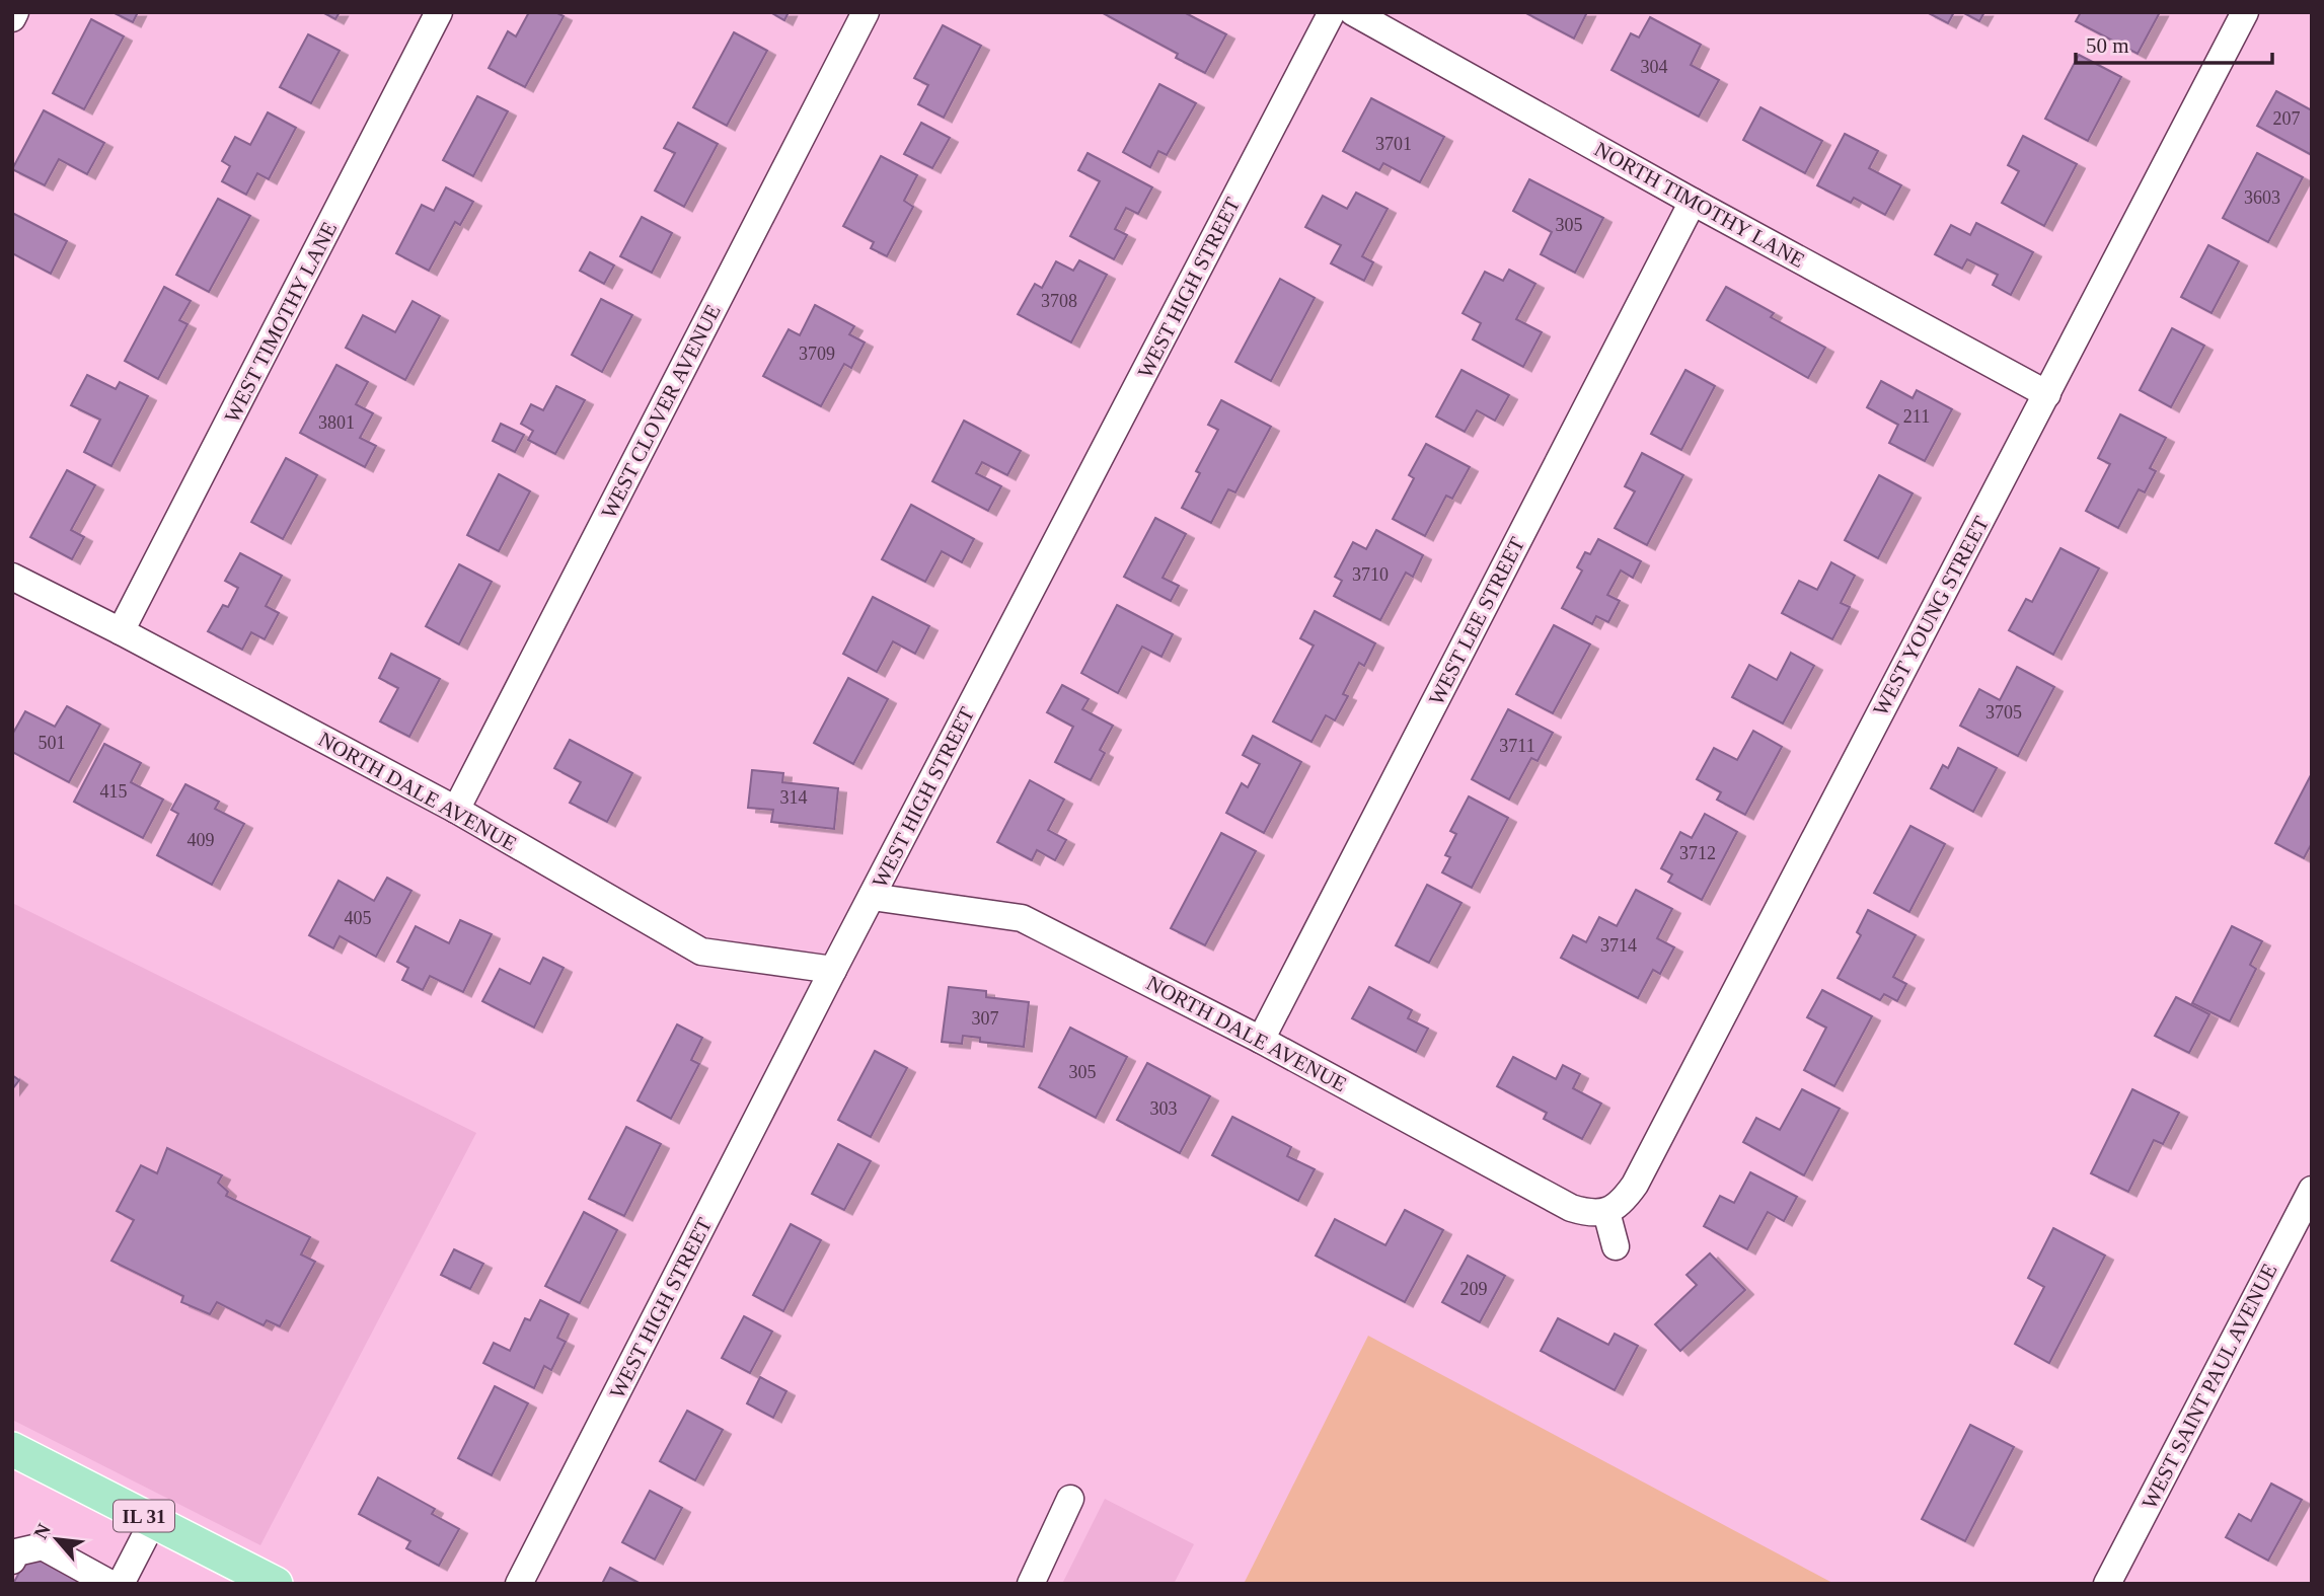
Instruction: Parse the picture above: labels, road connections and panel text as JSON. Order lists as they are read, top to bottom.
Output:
{
  "streets": {
    "main road": ["IL 31"],
    "street": [
      "NORTH TIMOTHY LANE",
      "WEST HIGH STREET",
      "WEST TIMOTHY LANE",
      "WEST CLOVER AVENUE",
      "WEST YOUNG STREET",
      "WEST LEE STREET",
      "NORTH DALE AVENUE",
      "WEST SAINT PAUL AVENUE"
    ]
  },
  "crossings": [
    ["NORTH TIMOTHY LANE", "WEST YOUNG STREET"],
    ["NORTH TIMOTHY LANE", "WEST LEE STREET"],
    ["WEST HIGH STREET", "NORTH DALE AVENUE"],
    ["WEST TIMOTHY LANE", "NORTH DALE AVENUE"],
    ["WEST CLOVER AVENUE", "NORTH DALE AVENUE"],
    ["WEST YOUNG STREET", "NORTH DALE AVENUE"],
    ["WEST LEE STREET", "NORTH DALE AVENUE"]
  ],
  "house_numbers": [
    "304",
    "207",
    "3701",
    "3603",
    "305",
    "3708",
    "3709",
    "211",
    "3801",
    "3710",
    "3705",
    "501",
    "3711",
    "415",
    "314",
    "409",
    "3712",
    "405",
    "3714",
    "307",
    "305",
    "303",
    "209"
  ],
  "scale_bar": "50 m",
  "north": "top left"
}
